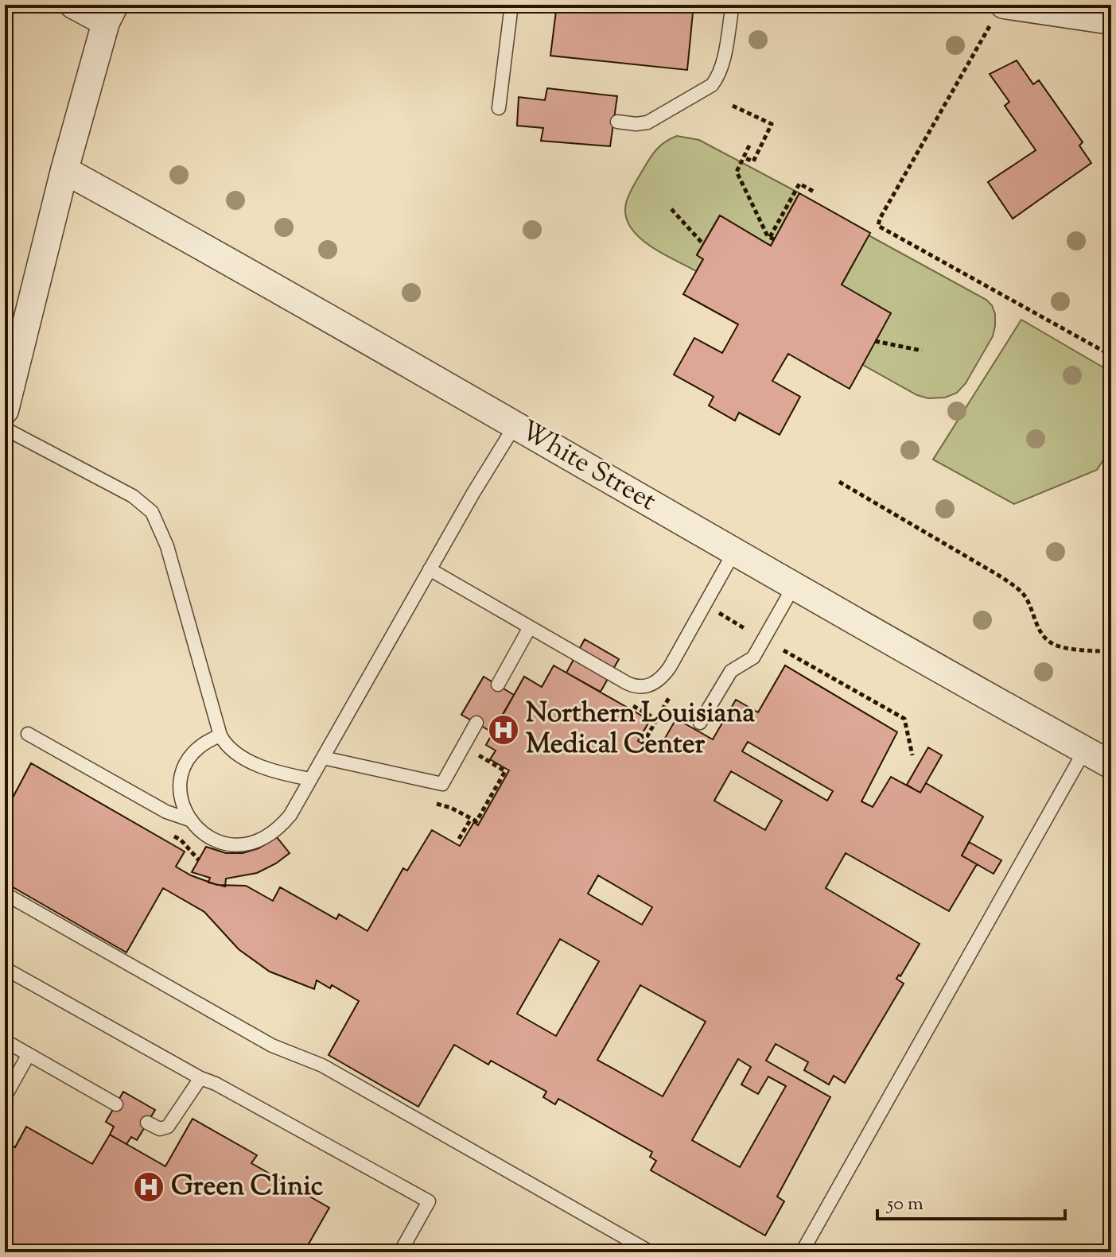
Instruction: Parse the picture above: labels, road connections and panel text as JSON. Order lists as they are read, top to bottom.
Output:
{
  "streets": {
    "street": ["White Street"]
  },
  "places": {
    "hospital": ["Northern Louisiana Medical Center", "Green Clinic"]
  },
  "scale_bar": "50 m"
}
